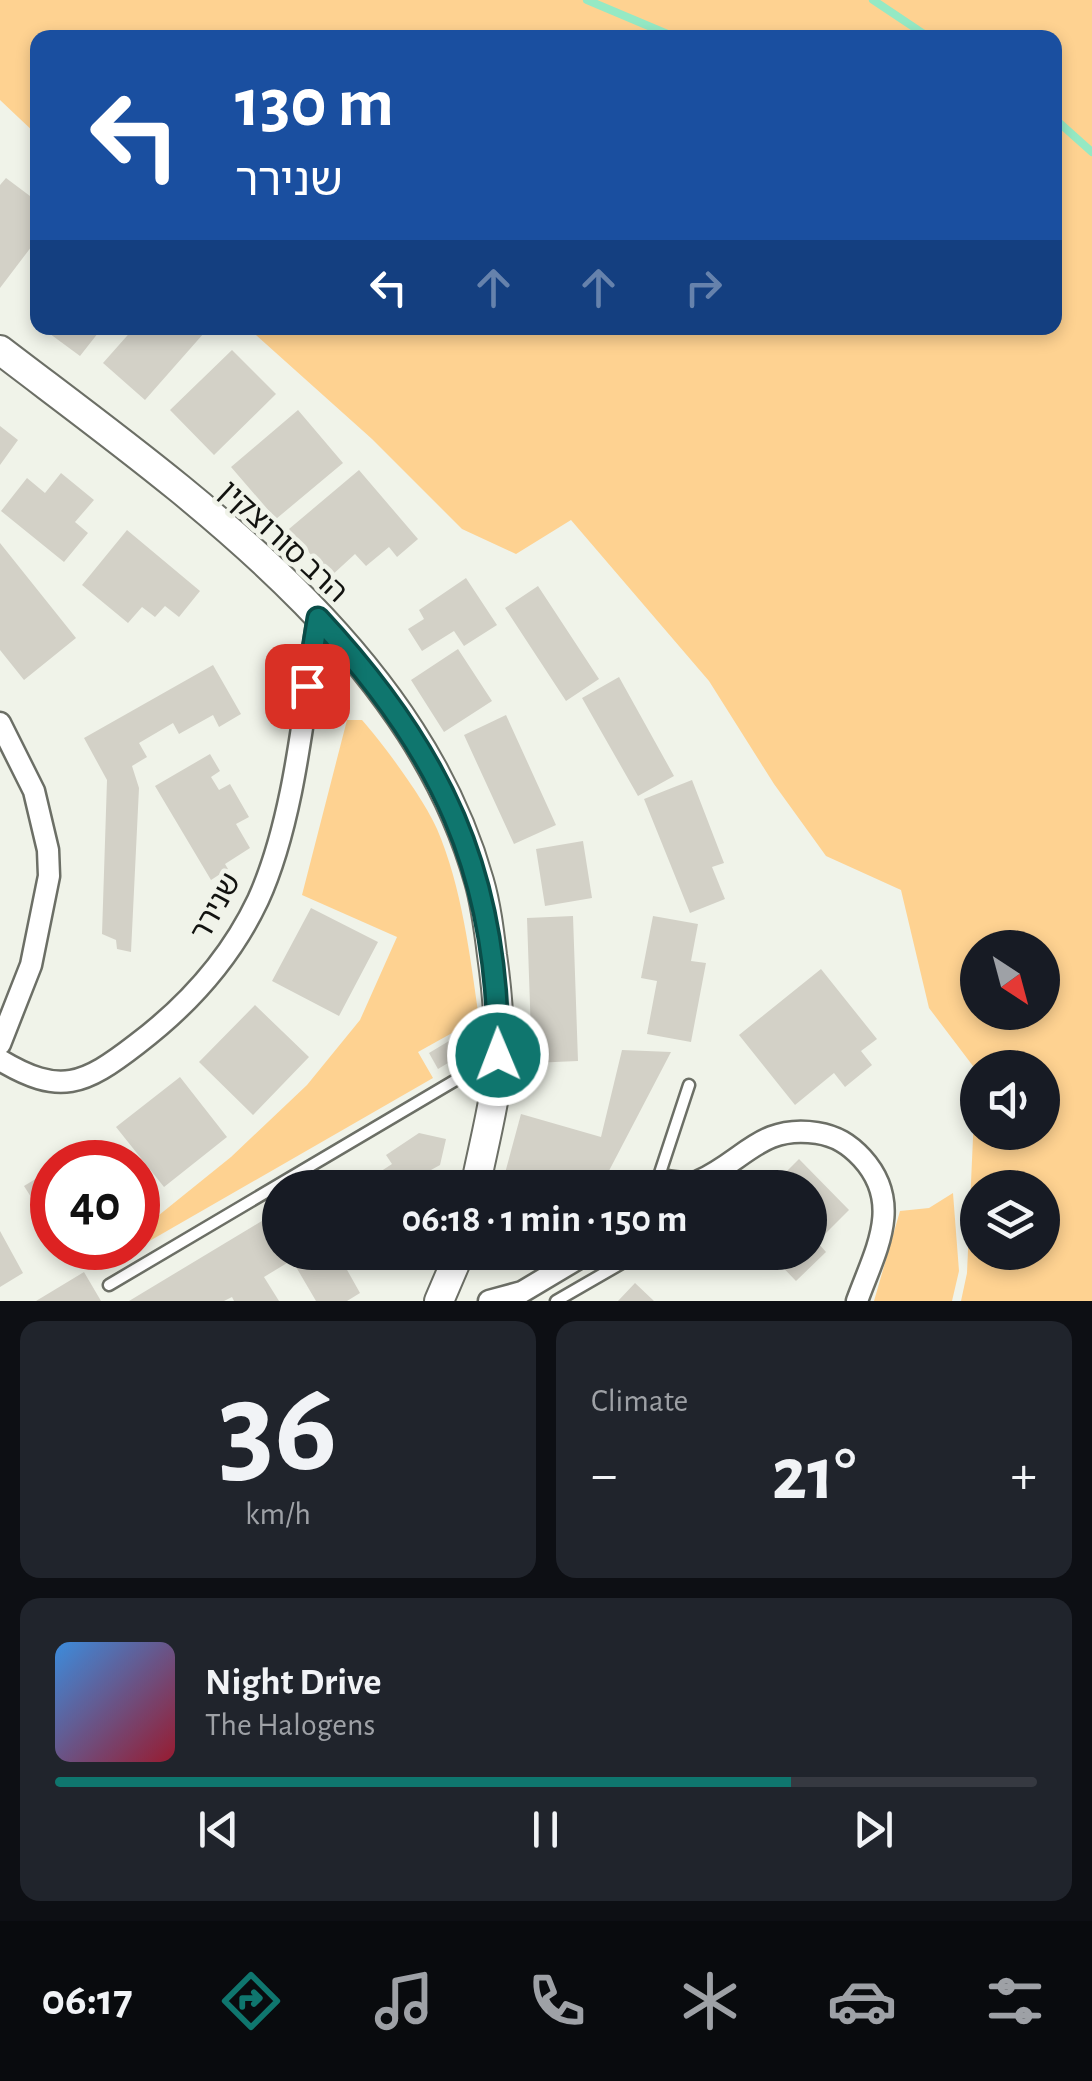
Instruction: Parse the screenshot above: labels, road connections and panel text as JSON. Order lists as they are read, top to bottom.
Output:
{
  "streets": {
    "street": ["הרב סורוצקין", "שנירר"]
  },
  "crossings": [
    ["הרב סורוצקין", "שנירר"]
  ],
  "north": "bottom right",
  "page": {
    "turn": ["130 m", "שנירר"],
    "limit": "40",
    "trip": "06:18 · 1 min · 150 m",
    "tile": [
      ["36", "km/h"],
      "Climate"
    ],
    "heat": ["−", "21°", "+"],
    "song": ["Night Drive", "The Halogens"],
    "tabs": "06:17"
  }
}
